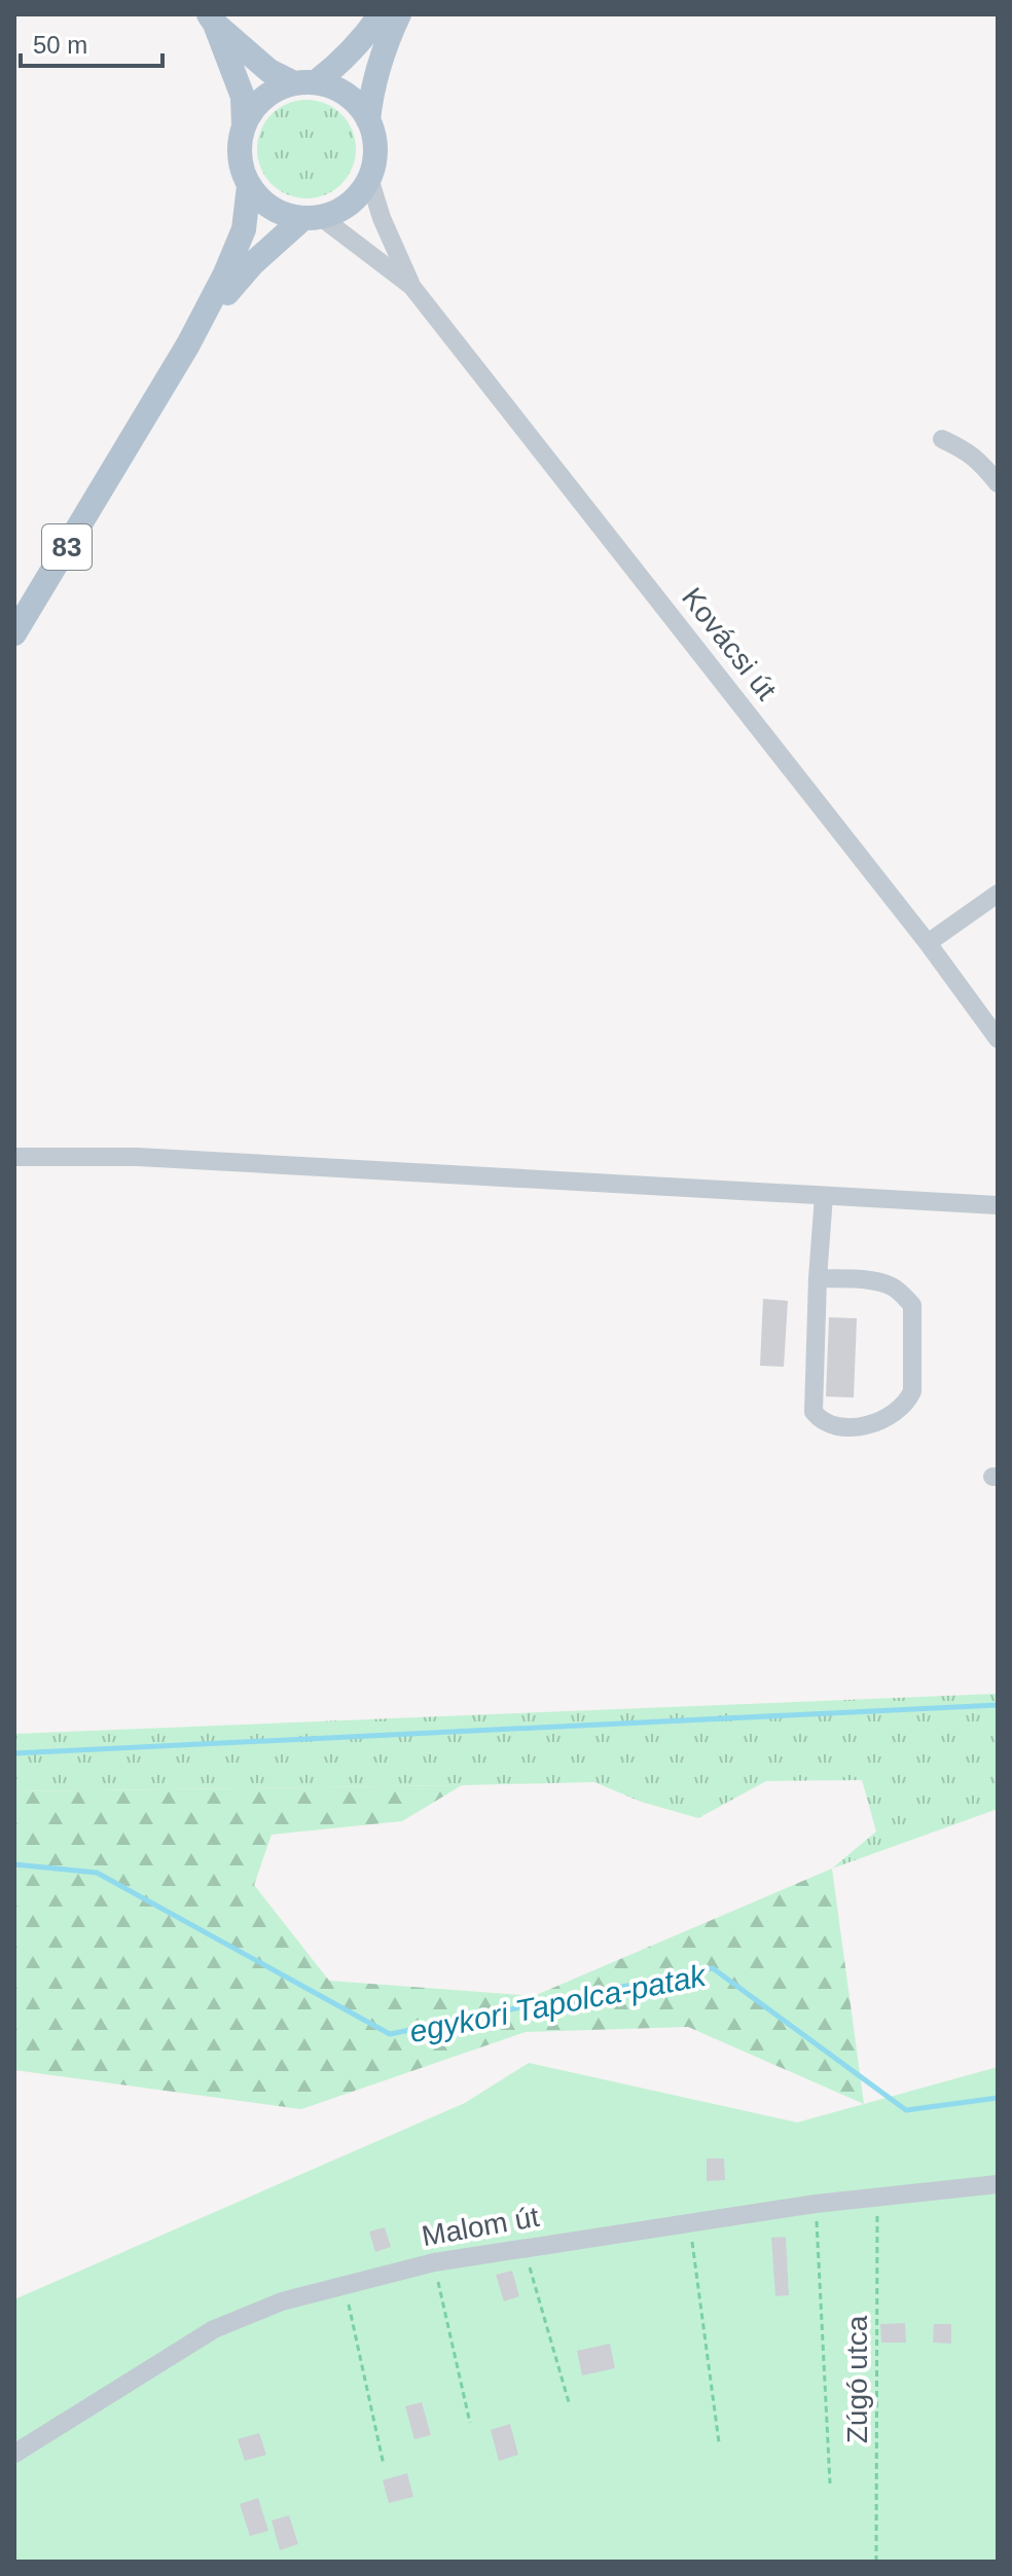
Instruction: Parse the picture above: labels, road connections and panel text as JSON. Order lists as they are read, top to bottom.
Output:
{
  "streets": {
    "main road": ["83"],
    "street": ["Kovácsi út", "Malom út"],
    "path": ["Zúgó utca"]
  },
  "crossings": [
    ["83", "Kovácsi út"],
    ["Malom út", "Zúgó utca"]
  ],
  "water": ["egykori Tapolca-patak"],
  "scale_bar": "50 m"
}
